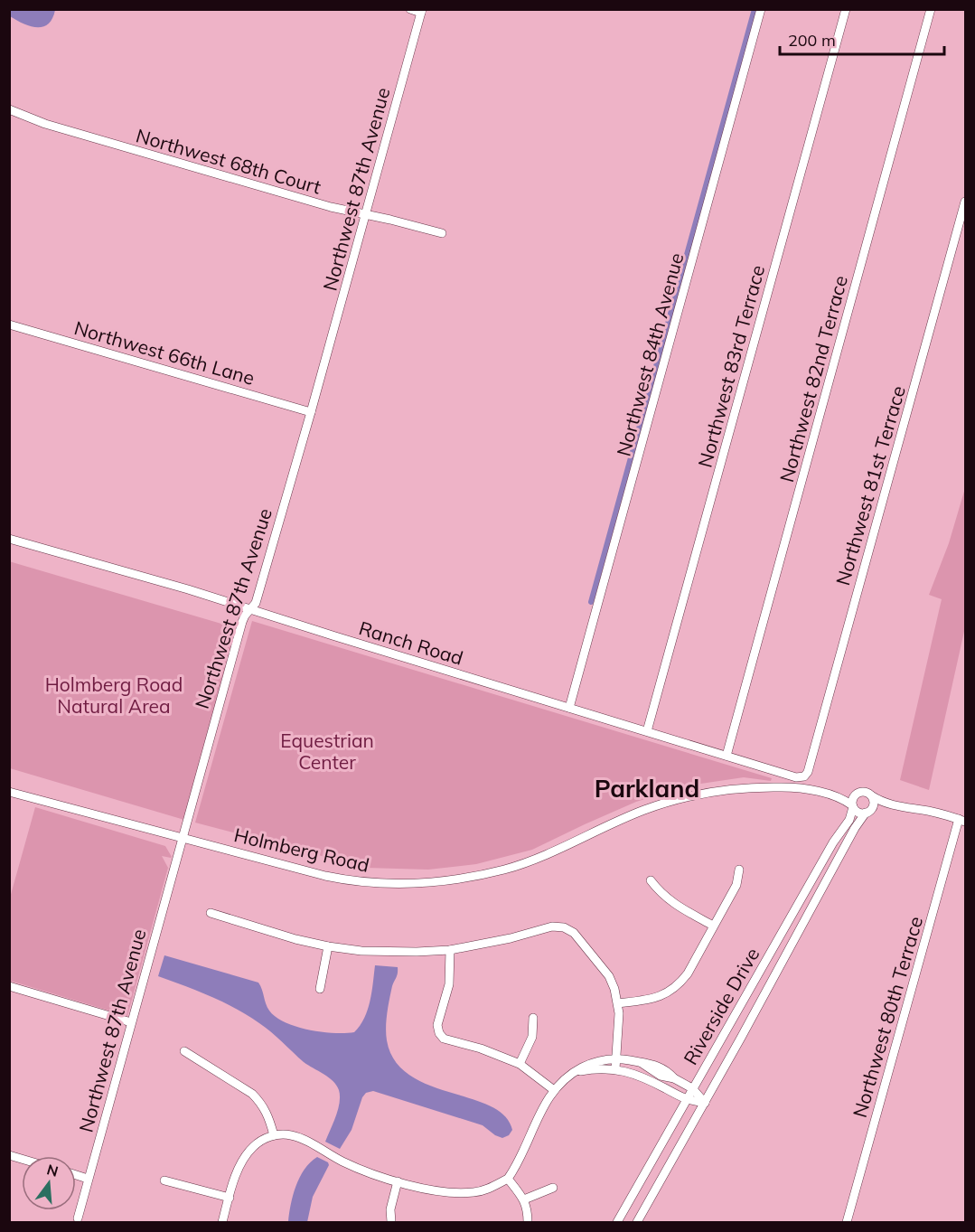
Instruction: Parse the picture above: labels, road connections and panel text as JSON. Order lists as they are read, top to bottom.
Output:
{
  "streets": {
    "street": [
      "Northwest 68th Court",
      "Northwest 87th Avenue",
      "Northwest 66th Lane",
      "Northwest 84th Avenue",
      "Northwest 83rd Terrace",
      "Northwest 82nd Terrace",
      "Northwest 81st Terrace",
      "Ranch Road",
      "Holmberg Road",
      "Riverside Drive",
      "Northwest 80th Terrace"
    ]
  },
  "crossings": [
    ["Northwest 68th Court", "Northwest 87th Avenue"],
    ["Northwest 87th Avenue", "Northwest 66th Lane"],
    ["Northwest 87th Avenue", "Ranch Road"],
    ["Northwest 87th Avenue", "Holmberg Road"],
    ["Northwest 84th Avenue", "Ranch Road"],
    ["Northwest 83rd Terrace", "Ranch Road"],
    ["Northwest 82nd Terrace", "Ranch Road"],
    ["Northwest 81st Terrace", "Ranch Road"],
    ["Holmberg Road", "Riverside Drive"]
  ],
  "districts": ["Parkland"],
  "parks": ["Holmberg Road Natural Area", "Equestrian Center"],
  "scale_bar": "200 m",
  "north": "top"
}
